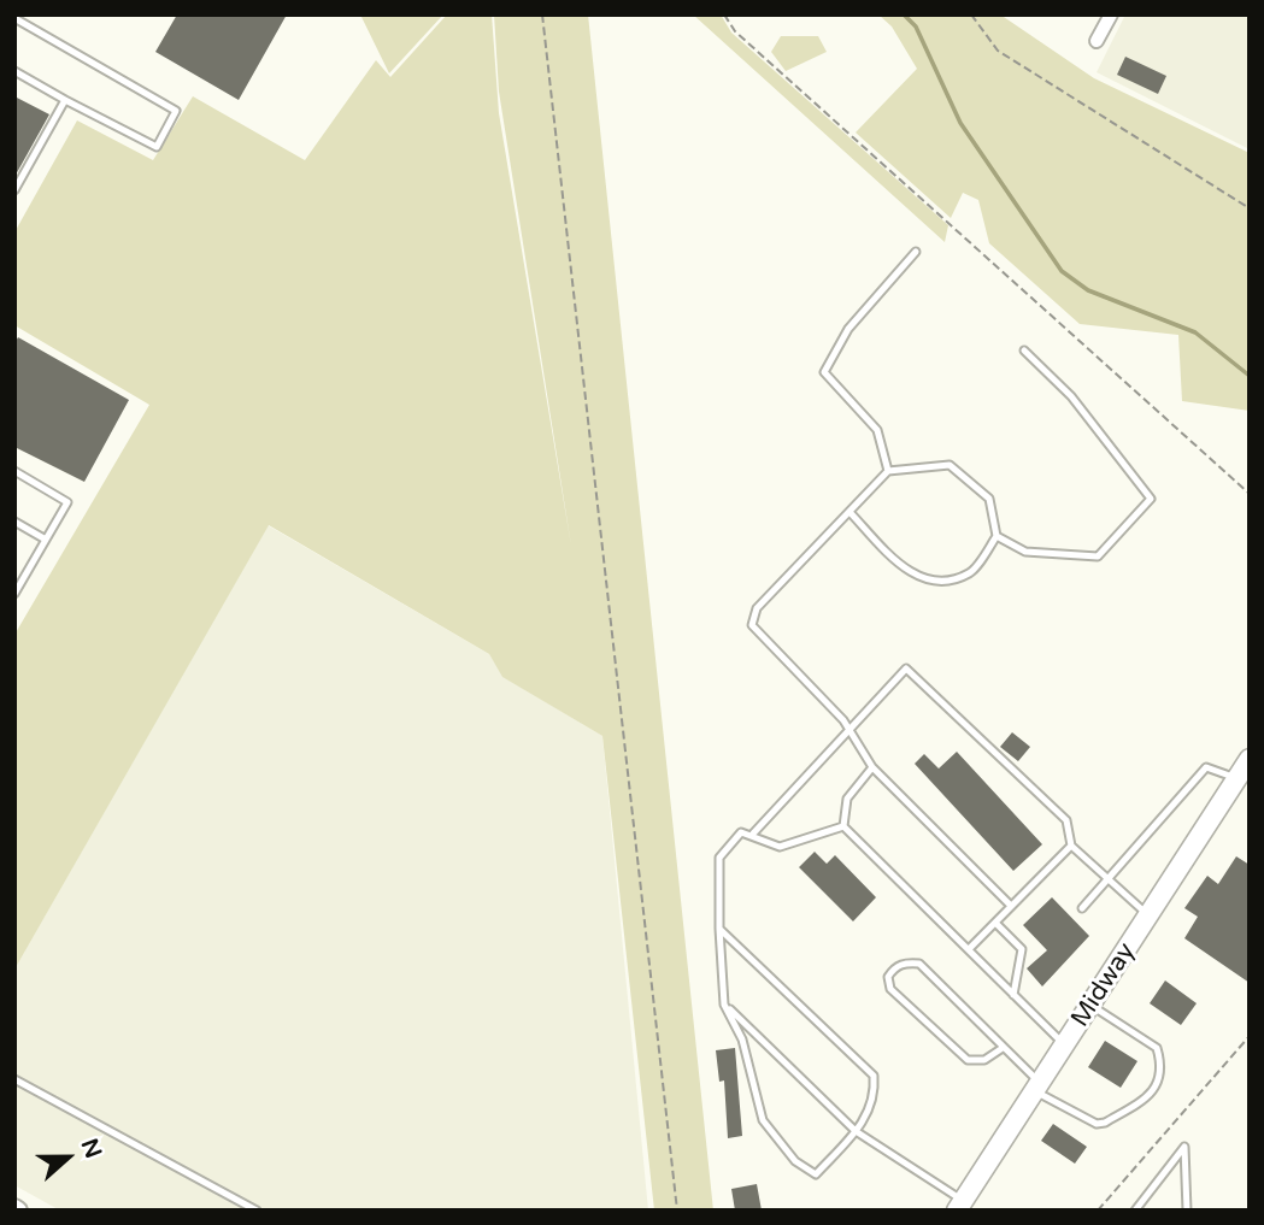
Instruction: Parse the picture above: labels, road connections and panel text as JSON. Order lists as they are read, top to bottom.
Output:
{
  "streets": {
    "main road": ["Midway"]
  },
  "north": "right"
}
